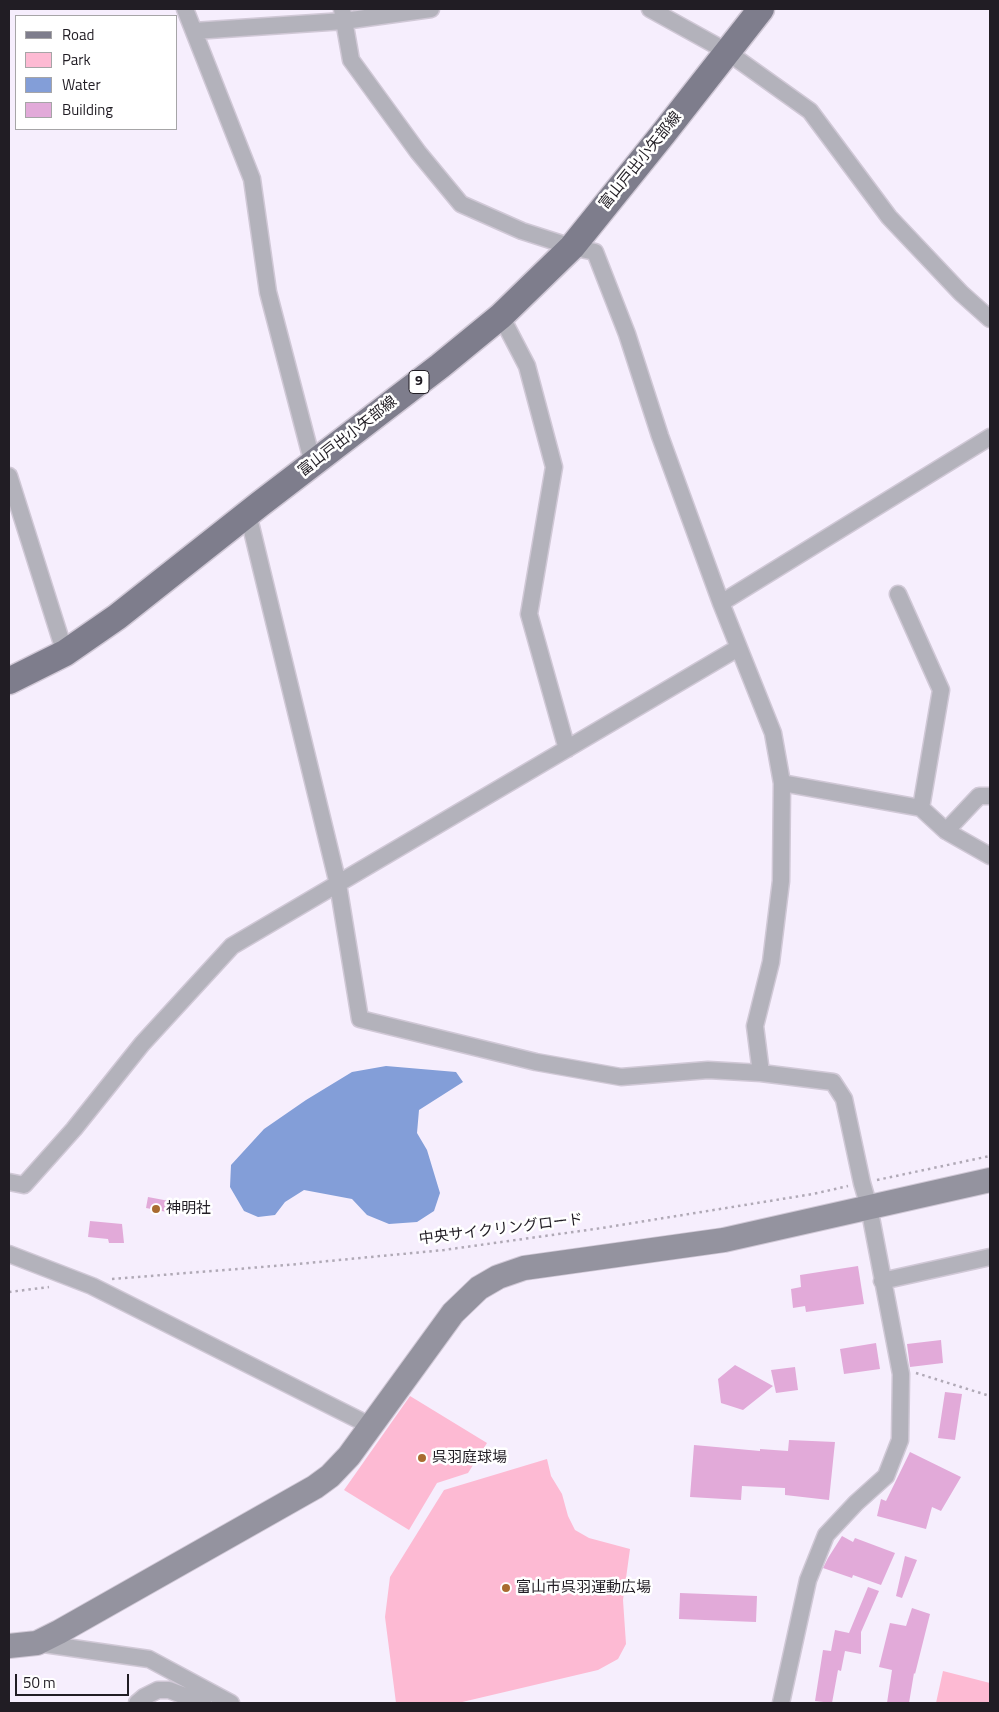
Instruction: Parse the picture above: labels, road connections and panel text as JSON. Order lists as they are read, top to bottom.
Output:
{
  "streets": {
    "main road": ["富山戸出小矢部線", "9"],
    "path": ["中央サイクリングロード"]
  },
  "places": ["神明社", "呉羽庭球場", "富山市呉羽運動広場"],
  "legend": [
    "Road",
    "Park",
    "Water",
    "Building"
  ],
  "scale_bar": "50 m"
}
